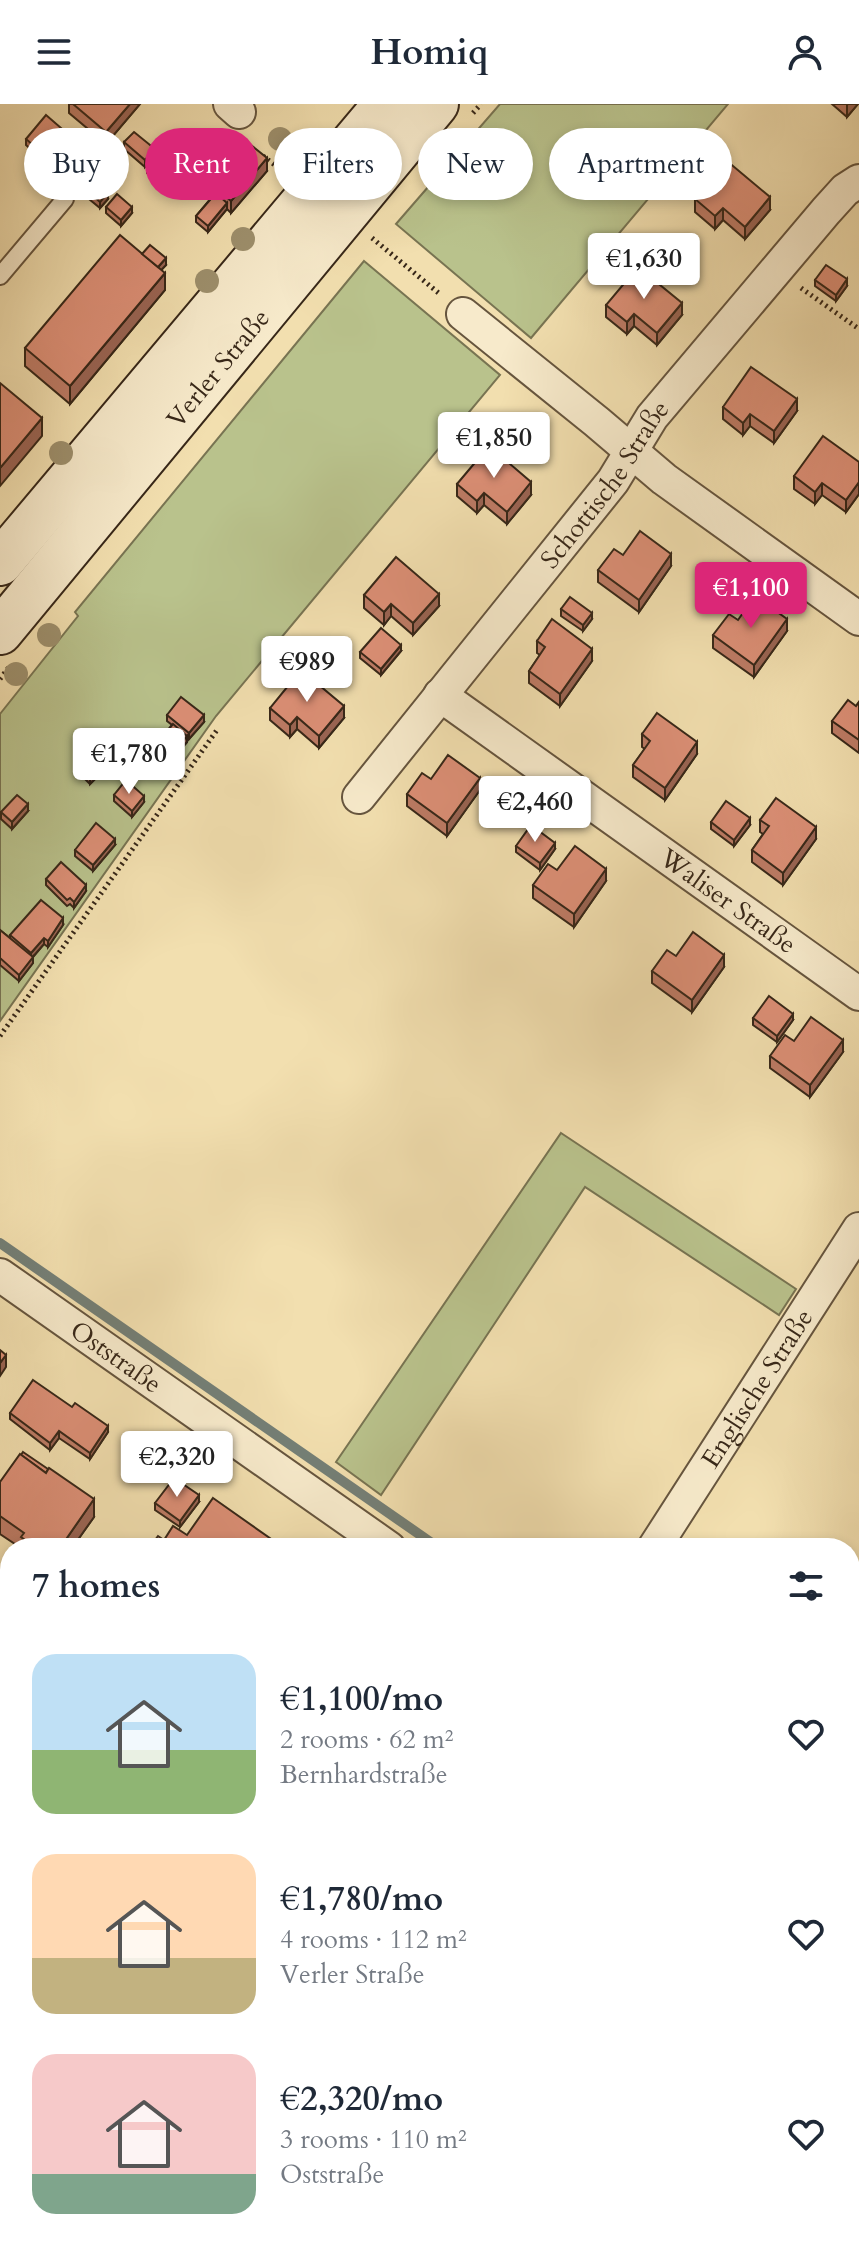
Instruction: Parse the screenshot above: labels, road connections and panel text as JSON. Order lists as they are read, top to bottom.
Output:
{
  "streets": {
    "main road": ["Verler Straße"],
    "street": [
      "Schottische Straße",
      "Waliser Straße",
      "Oststraße",
      "Englische Straße"
    ]
  },
  "crossings": [
    ["Schottische Straße", "Waliser Straße"]
  ],
  "page": {
    "header": "Homiq",
    "chip": [
      "Buy",
      "Rent",
      "Filters",
      "New",
      "Apartment"
    ],
    "price": [
      "€1,630",
      "€1,850",
      "€1,100",
      "€989",
      "€1,780",
      "€2,460",
      "€2,320"
    ],
    "heading": "7 homes",
    "list": [
      {
        "name": "€1,100/mo",
        "note": "2 rooms · 62 m² · Bernhardstraße"
      },
      {
        "name": "€1,780/mo",
        "note": "4 rooms · 112 m² · Verler Straße"
      },
      {
        "name": "€2,320/mo",
        "note": "3 rooms · 110 m² · Oststraße"
      }
    ]
  }
}
